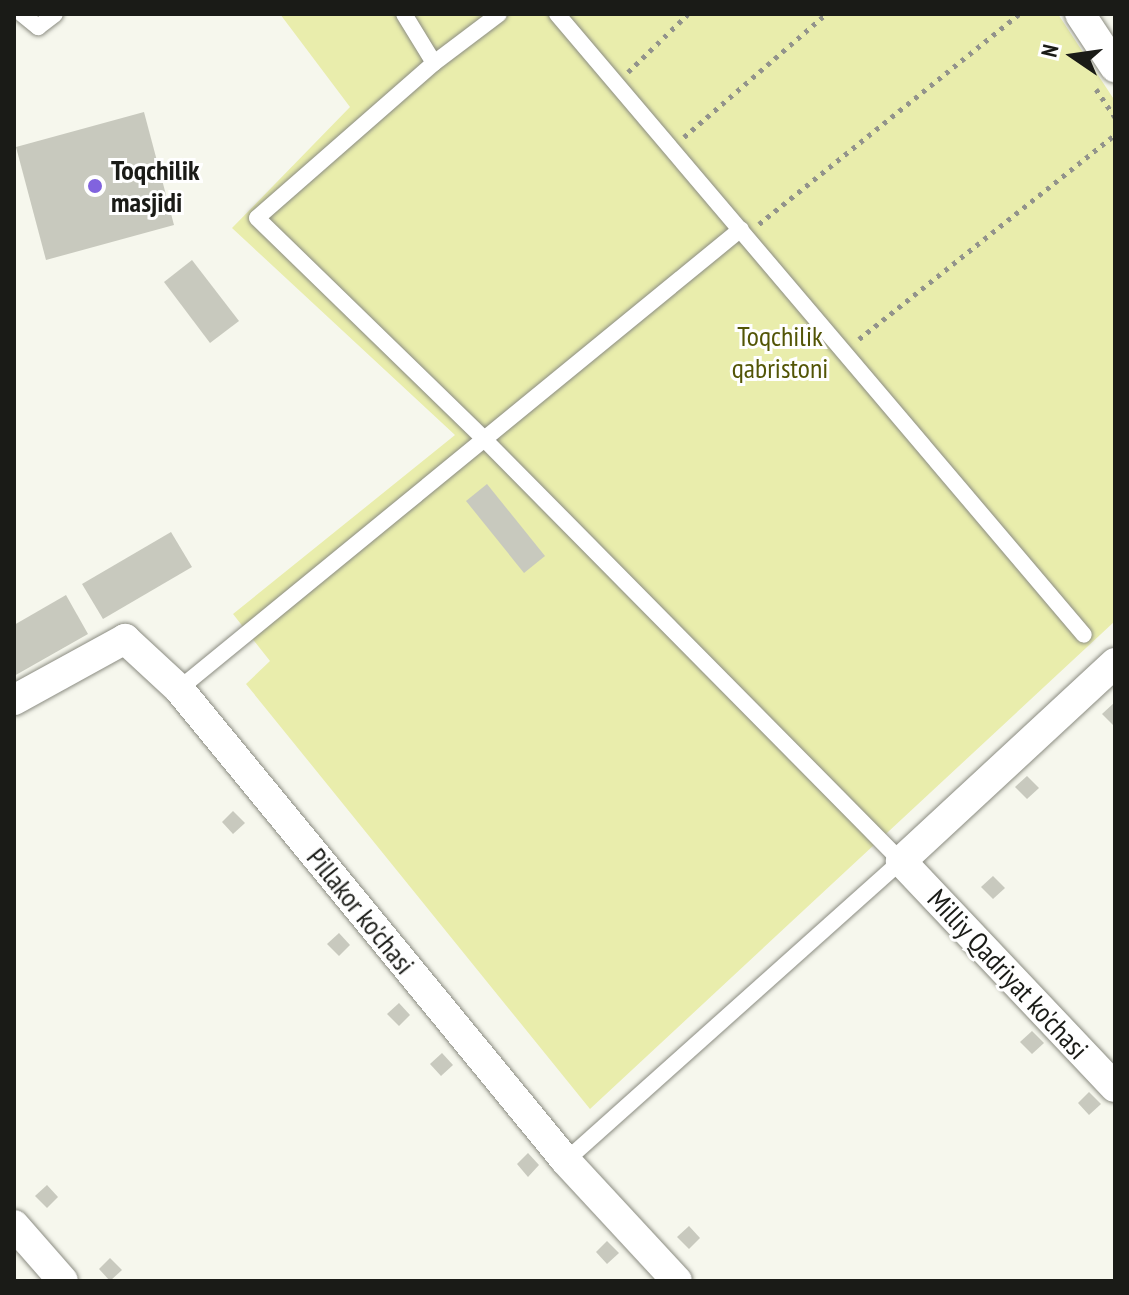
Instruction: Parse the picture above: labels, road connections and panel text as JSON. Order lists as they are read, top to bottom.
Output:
{
  "streets": {
    "street": ["Pillakor ko'chasi", "Milliy Qadriyat ko'chasi"]
  },
  "parks": ["Toqchilik qabristoni"],
  "places": ["Toqchilik masjidi"],
  "north": "left"
}
